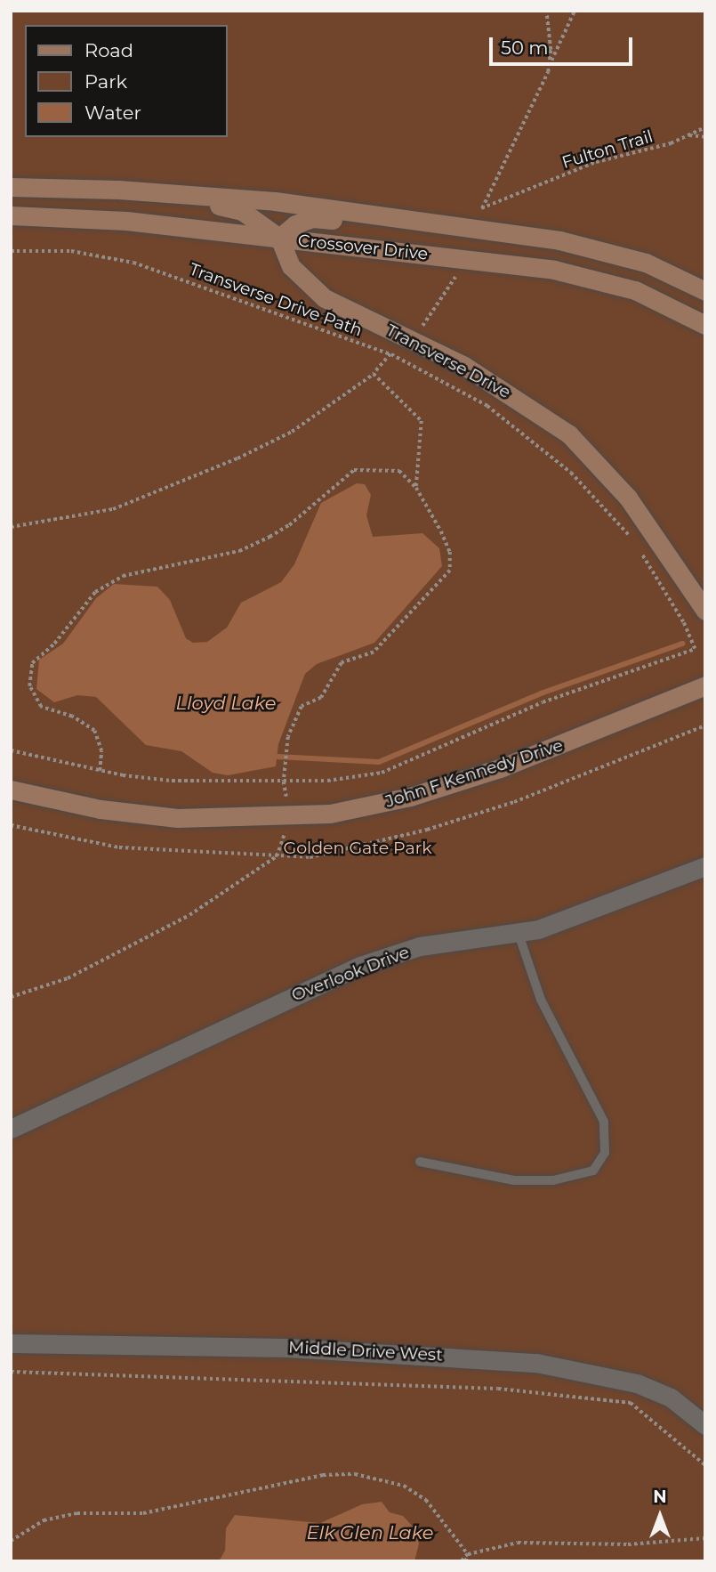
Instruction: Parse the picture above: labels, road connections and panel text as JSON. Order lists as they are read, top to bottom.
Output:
{
  "streets": {
    "main road": ["Crossover Drive", "Transverse Drive", "John F Kennedy Drive"],
    "street": ["Overlook Drive", "Middle Drive West"],
    "path": ["Fulton Trail", "Transverse Drive Path"]
  },
  "crossings": [
    ["Crossover Drive", "Transverse Drive"]
  ],
  "water": ["Lloyd Lake", "Elk Glen Lake"],
  "parks": ["Golden Gate Park"],
  "legend": ["Road", "Park", "Water"],
  "scale_bar": "50 m",
  "north": "top"
}
